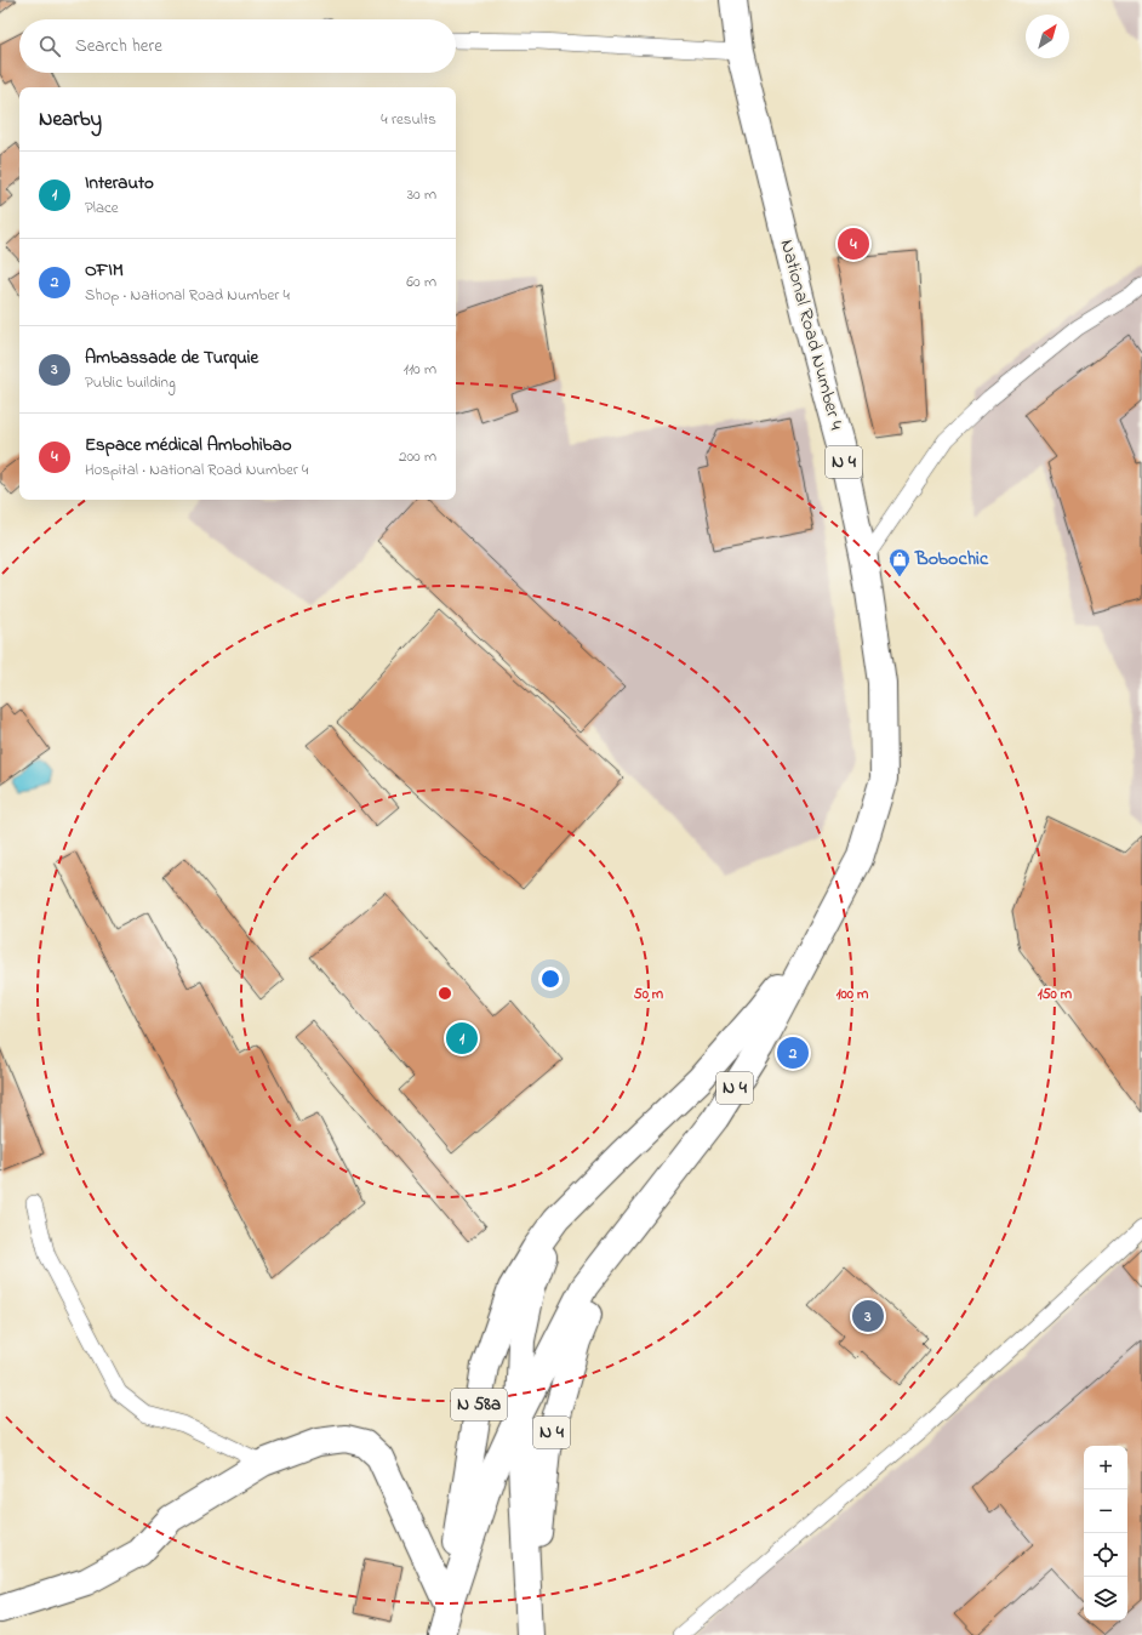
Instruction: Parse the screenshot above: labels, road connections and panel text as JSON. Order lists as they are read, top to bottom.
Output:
{
  "streets": {
    "main road": ["National Road Number 4", "N 4", "N 58a"]
  },
  "crossings": [
    ["National Road Number 4", "N 4"],
    ["N 4", "N 58a"]
  ],
  "places": {
    "shop": ["Bobochic"]
  },
  "north": "top right",
  "page": {
    "search": "Search here",
    "heading": ["Nearby", "4 results"],
    "list": [
      {
        "mark": "1",
        "name": "Interauto",
        "note": "Place",
        "value": "30 m"
      },
      {
        "mark": "2",
        "name": "OFIM",
        "note": "Shop · National Road Number 4",
        "value": "60 m"
      },
      {
        "mark": "3",
        "name": "Ambassade de Turquie",
        "note": "Public building",
        "value": "110 m"
      },
      {
        "mark": "4",
        "name": "Espace médical Ambohibao",
        "note": "Hospital · National Road Number 4",
        "value": "200 m"
      }
    ],
    "pins": [
      "4",
      "1",
      "2",
      "3"
    ],
    "map_buttons": ["+", "−"]
  },
  "rings": ["50 m", "100 m", "150 m"]
}
